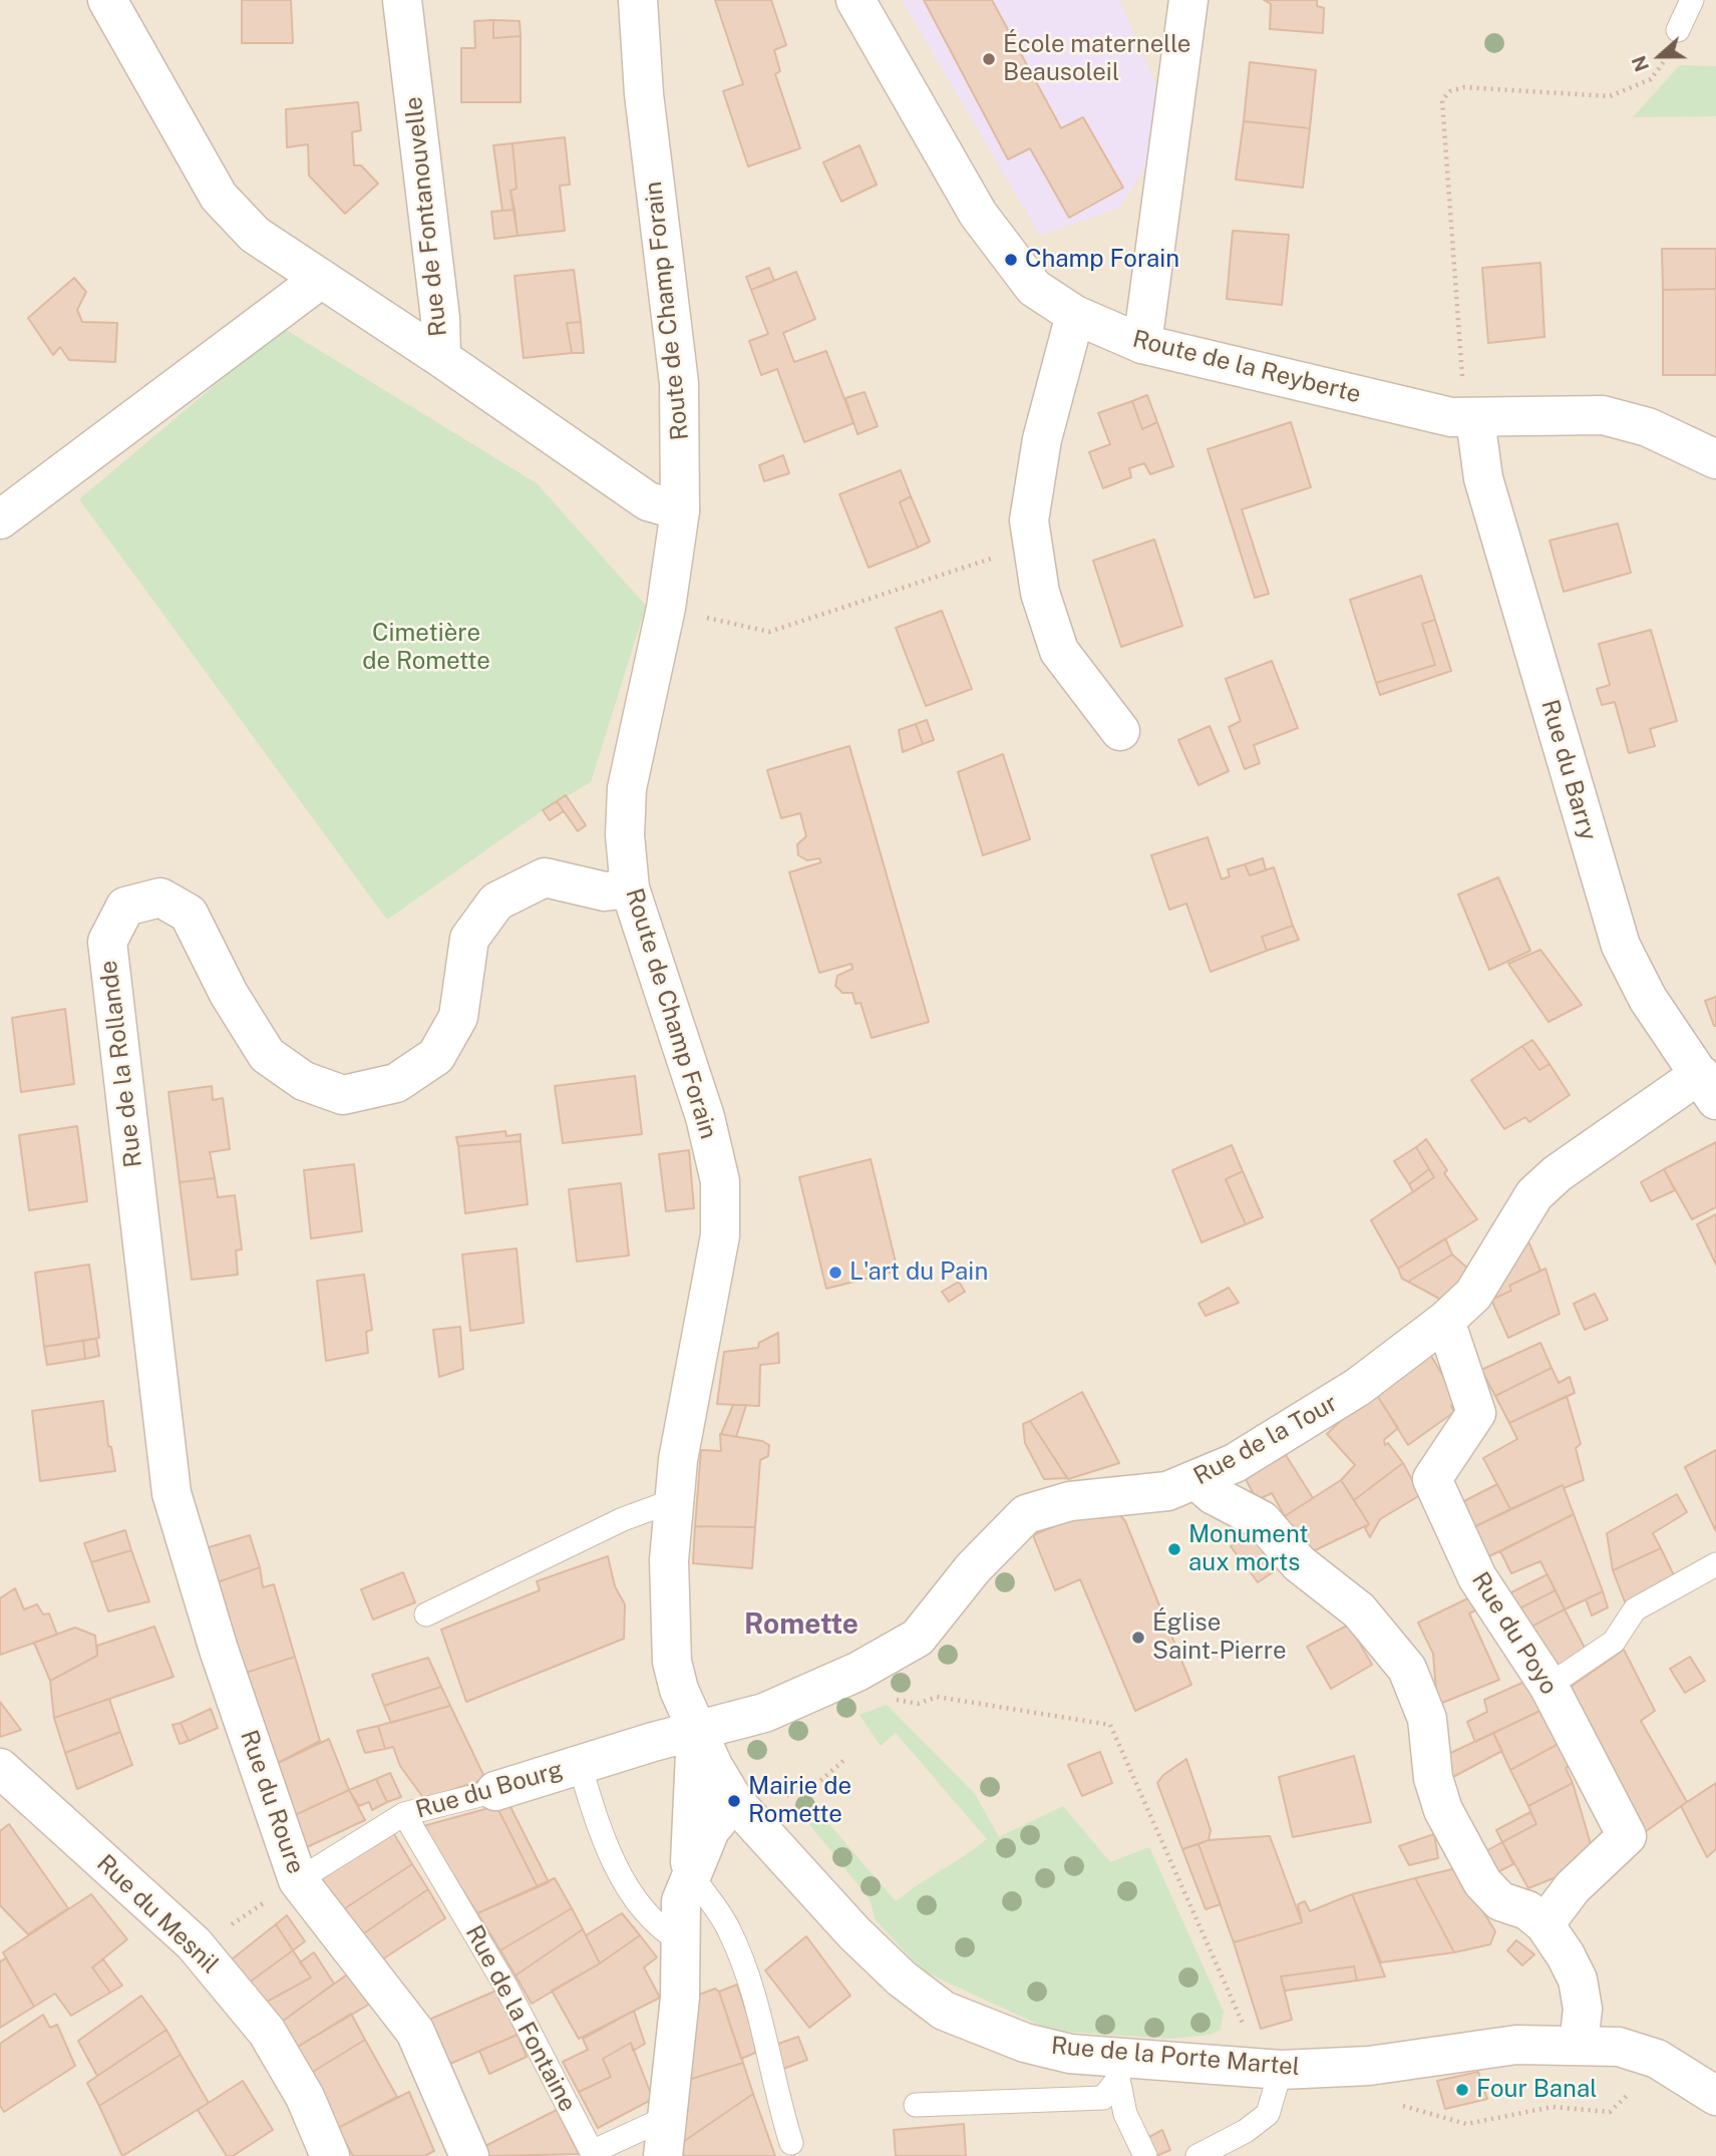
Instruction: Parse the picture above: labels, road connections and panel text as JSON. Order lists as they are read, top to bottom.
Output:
{
  "streets": {
    "street": [
      "Rue de Fontanouvelle",
      "Route de Champ Forain",
      "Route de la Reyberte",
      "Rue du Barry",
      "Rue de la Rollande",
      "Rue de la Tour",
      "Rue du Poyo",
      "Rue du Bourg",
      "Rue du Roure",
      "Rue du Mesnil",
      "Rue de la Porte Martel"
    ],
    "lane": ["Rue de la Fontaine"]
  },
  "crossings": [
    ["Rue de Fontanouvelle", "Route de Champ Forain"],
    ["Route de Champ Forain", "Rue de la Rollande"],
    ["Route de Champ Forain", "Rue de la Tour"],
    ["Route de Champ Forain", "Rue du Bourg"],
    ["Route de Champ Forain", "Rue de la Porte Martel"],
    ["Route de la Reyberte", "Rue du Barry"],
    ["Rue du Barry", "Rue de la Tour"],
    ["Rue de la Rollande", "Rue du Roure"],
    ["Rue de la Tour", "Rue du Poyo"],
    ["Rue de la Tour", "Rue du Bourg"],
    ["Rue de la Tour", "Rue de la Porte Martel"],
    ["Rue du Bourg", "Rue du Roure"],
    ["Rue du Bourg", "Rue de la Fontaine"],
    ["Rue du Bourg", "Rue de la Porte Martel"]
  ],
  "districts": ["Romette"],
  "parks": ["Cimetière de Romette"],
  "places": [
    "École maternelle Beausoleil",
    "Champ Forain",
    "L'art du Pain",
    "Monument aux morts",
    "Église Saint-Pierre",
    "Mairie de Romette",
    "Four Banal"
  ],
  "north": "left"
}
